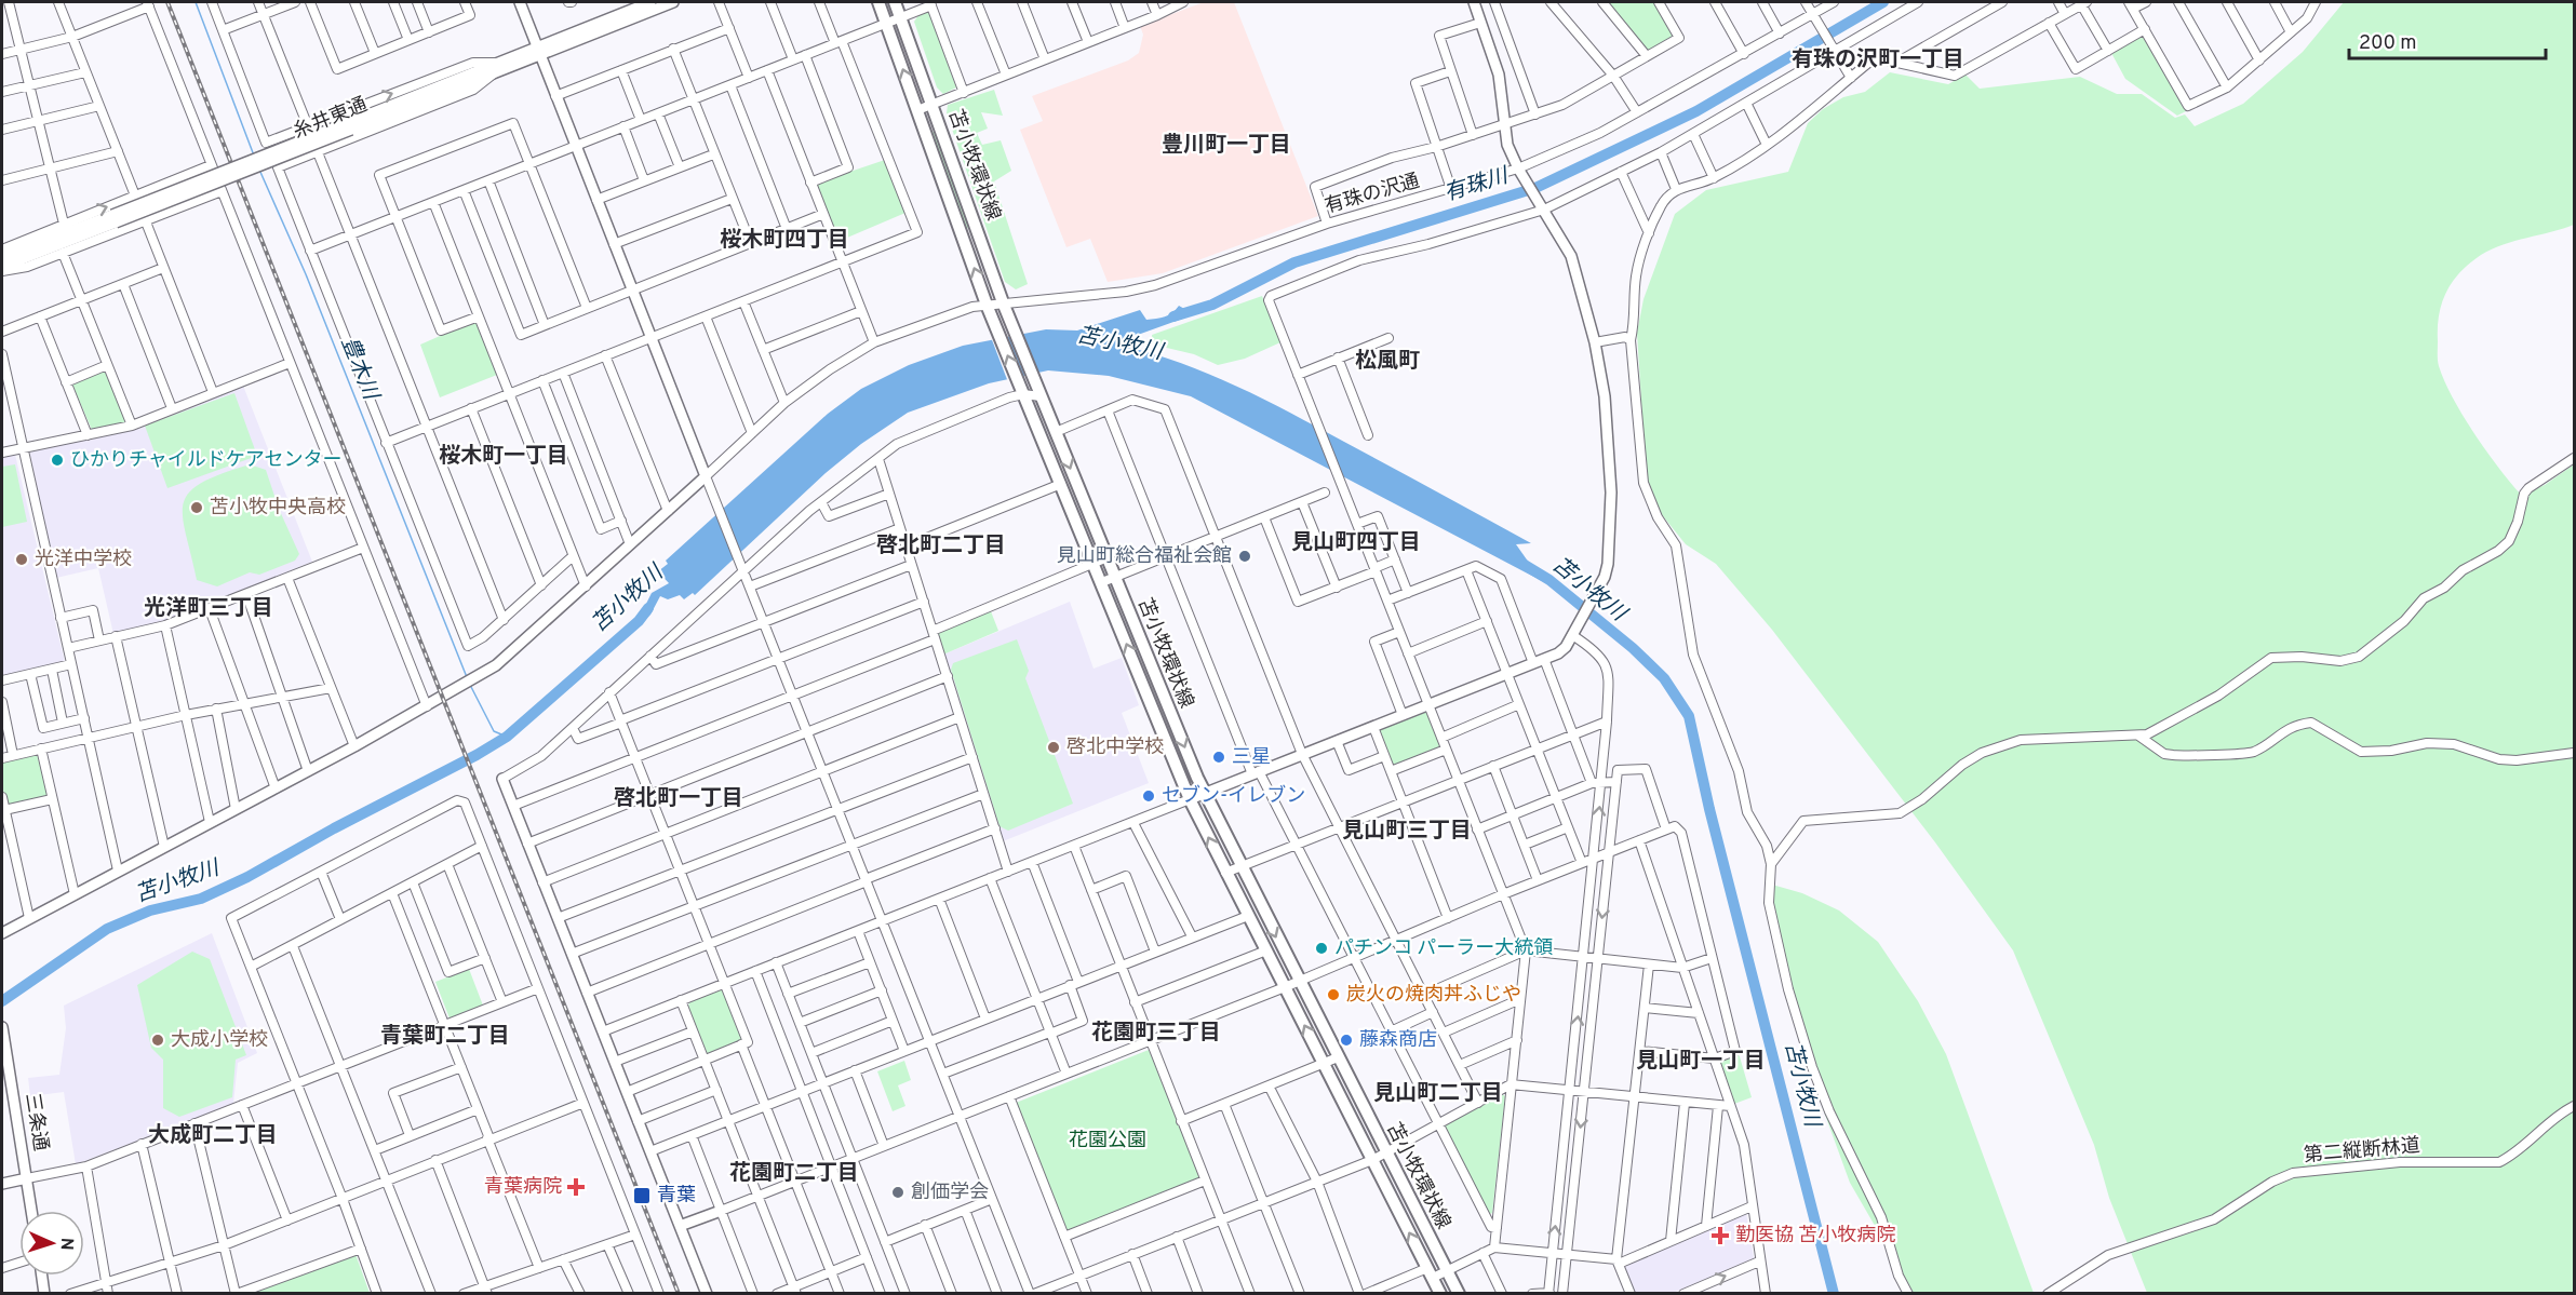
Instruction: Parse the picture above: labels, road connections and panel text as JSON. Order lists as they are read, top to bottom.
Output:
{
  "streets": {
    "main road": ["苫小牧環状線"],
    "street": [
      "糸井東通",
      "有珠の沢通",
      "三条通",
      "第二縦断林道"
    ]
  },
  "crossings": [
    ["苫小牧環状線", "有珠の沢通"]
  ],
  "districts": [
    "有珠の沢町一丁目",
    "豊川町一丁目",
    "桜木町四丁目",
    "松風町",
    "桜木町一丁目",
    "見山町四丁目",
    "啓北町二丁目",
    "光洋町三丁目",
    "啓北町一丁目",
    "見山町三丁目",
    "花園町三丁目",
    "青葉町二丁目",
    "見山町一丁目",
    "見山町二丁目",
    "大成町二丁目",
    "花園町二丁目"
  ],
  "water": ["有珠川", "苫小牧川", "豊木川"],
  "parks": ["花園公園"],
  "places": {
    "other": [
      "ひかりチャイルドケアセンター",
      "苫小牧中央高校",
      "見山町総合福祉会館",
      "光洋中学校",
      "啓北中学校",
      "三星",
      "セブン-イレブン",
      "パチンコ パーラー大統領",
      "炭火の焼肉丼ふじや",
      "大成小学校",
      "藤森商店",
      "創価学会"
    ],
    "health": ["青葉病院", "勤医協 苫小牧病院"],
    "transit": ["青葉"]
  },
  "scale_bar": "200 m",
  "north": "right"
}
